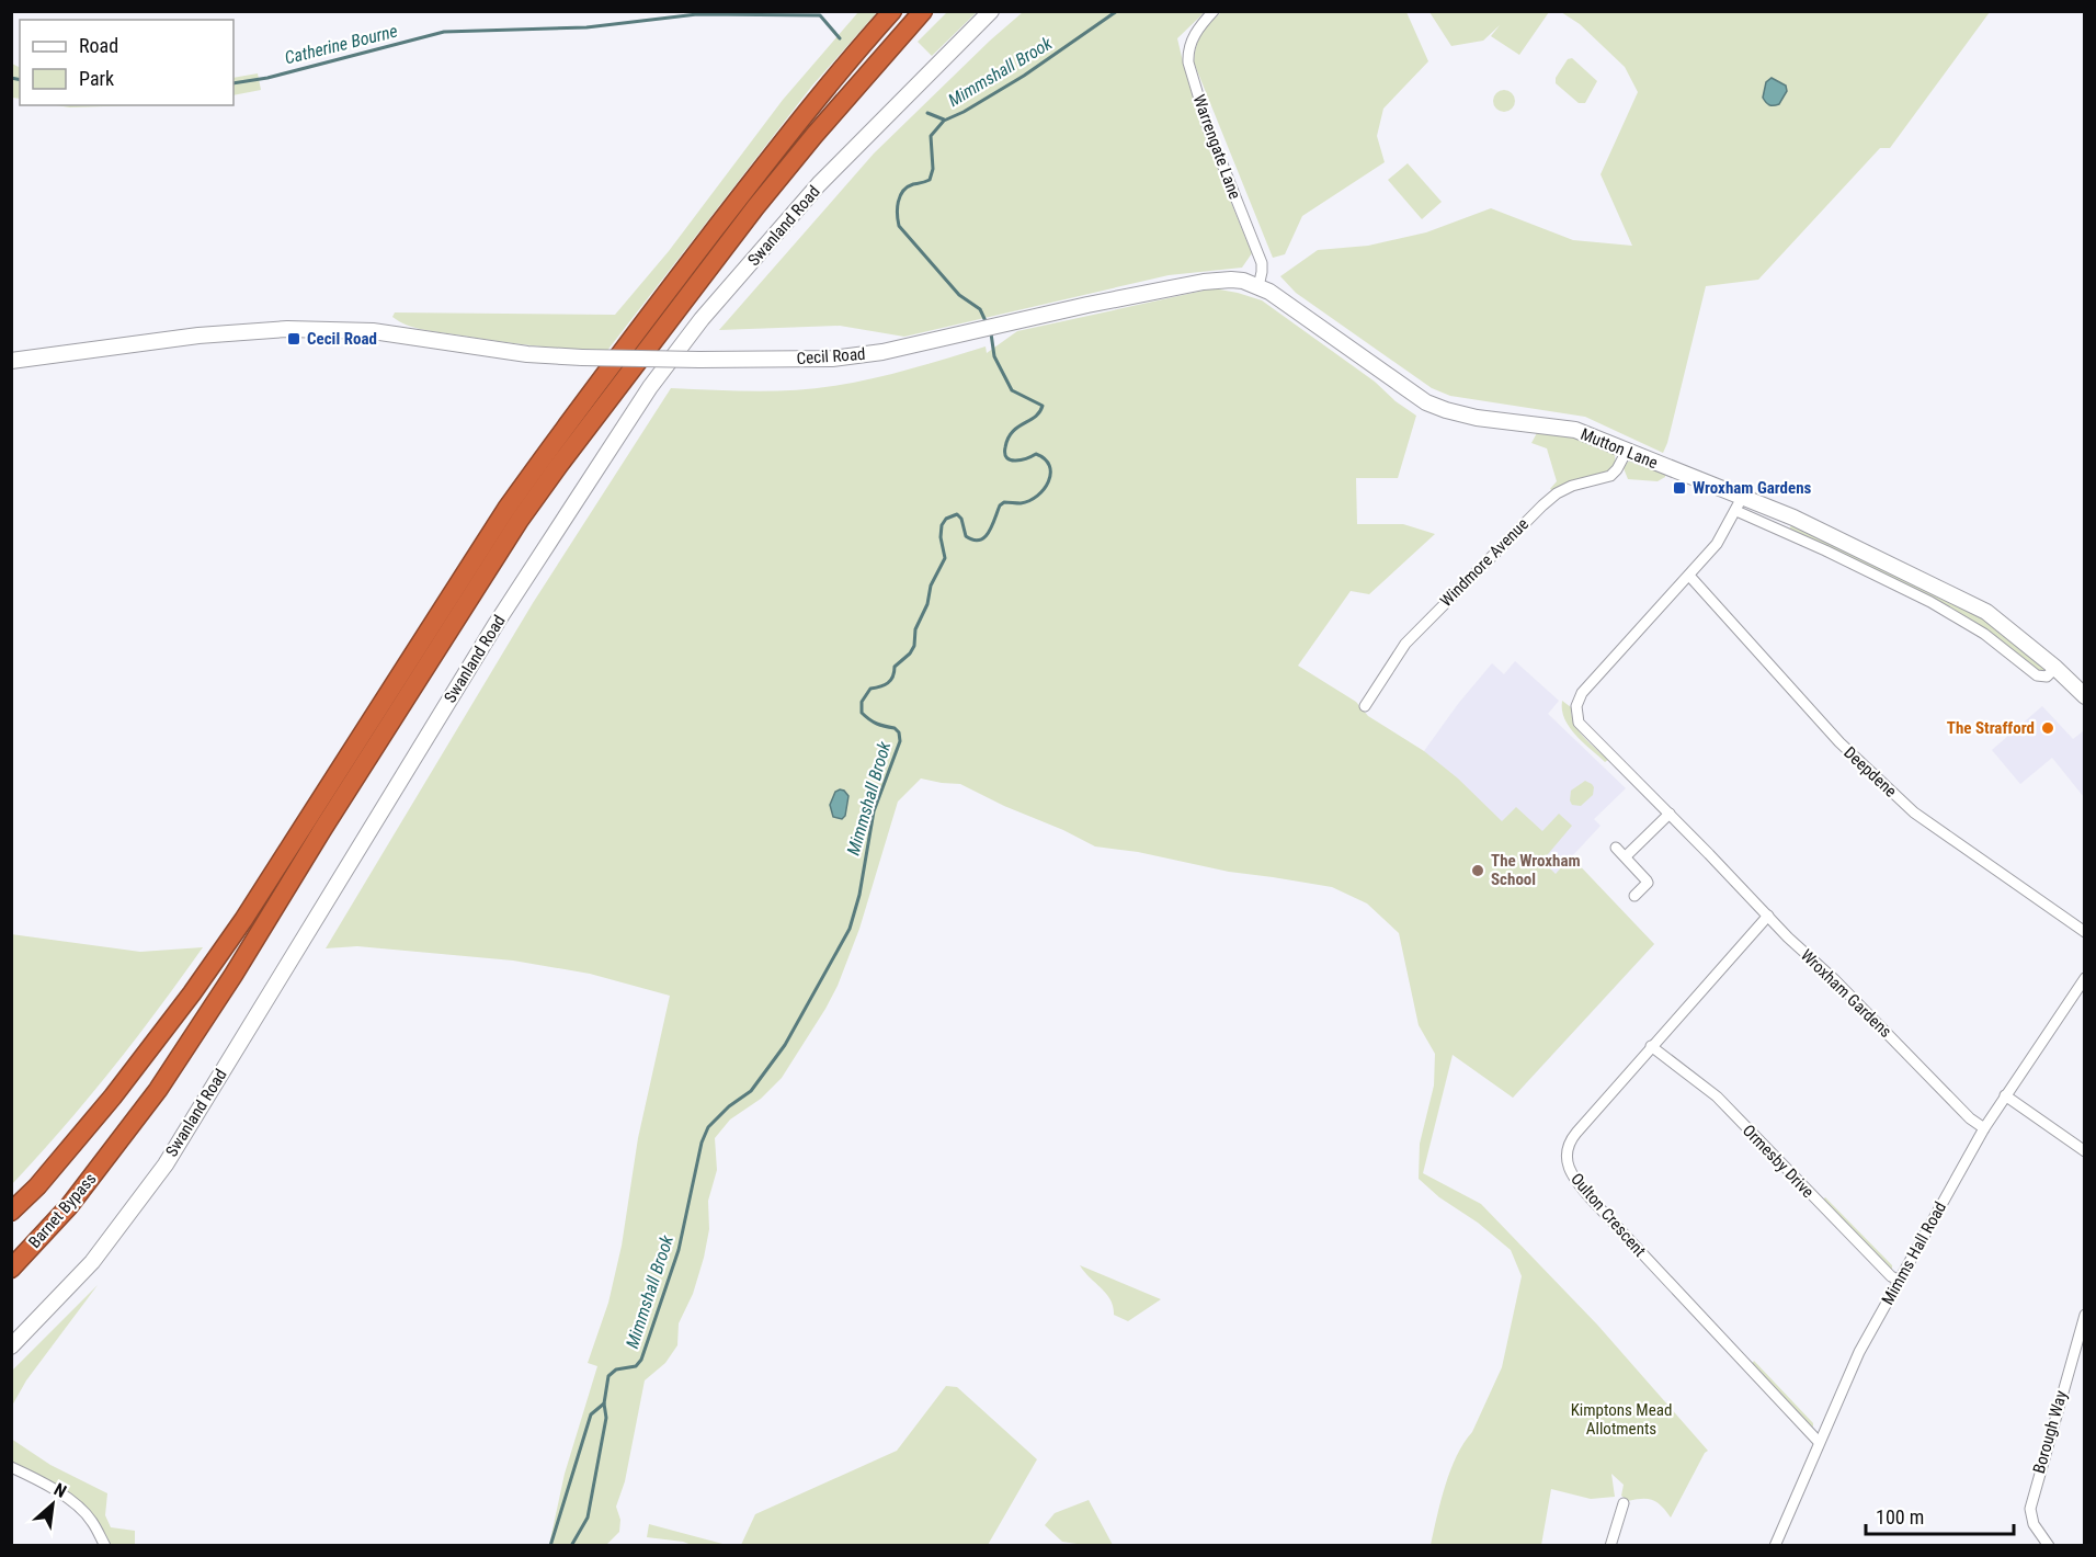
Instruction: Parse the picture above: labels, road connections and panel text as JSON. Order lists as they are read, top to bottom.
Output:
{
  "streets": {
    "highway": ["Barnet Bypass"],
    "main road": ["Swanland Road", "Cecil Road", "Mutton Lane"],
    "street": [
      "Warrengate Lane",
      "Windmore Avenue",
      "Deepdene",
      "Wroxham Gardens",
      "Ormesby Drive",
      "Oulton Crescent",
      "Mimms Hall Road",
      "Borough Way"
    ]
  },
  "crossings": [
    ["Warrengate Lane", "Cecil Road"],
    ["Warrengate Lane", "Mutton Lane"],
    ["Cecil Road", "Mutton Lane"],
    ["Mutton Lane", "Windmore Avenue"],
    ["Mutton Lane", "Wroxham Gardens"],
    ["Deepdene", "Wroxham Gardens"],
    ["Wroxham Gardens", "Oulton Crescent"],
    ["Wroxham Gardens", "Mimms Hall Road"],
    ["Ormesby Drive", "Oulton Crescent"],
    ["Ormesby Drive", "Mimms Hall Road"],
    ["Oulton Crescent", "Mimms Hall Road"]
  ],
  "water": ["Catherine Bourne", "Mimmshall Brook"],
  "parks": ["Kimptons Mead Allotments"],
  "places": {
    "transit": ["Cecil Road", "Wroxham Gardens"],
    "other": ["The Strafford", "The Wroxham School"]
  },
  "legend": ["Road", "Park"],
  "scale_bar": "100 m",
  "north": "top right"
}
